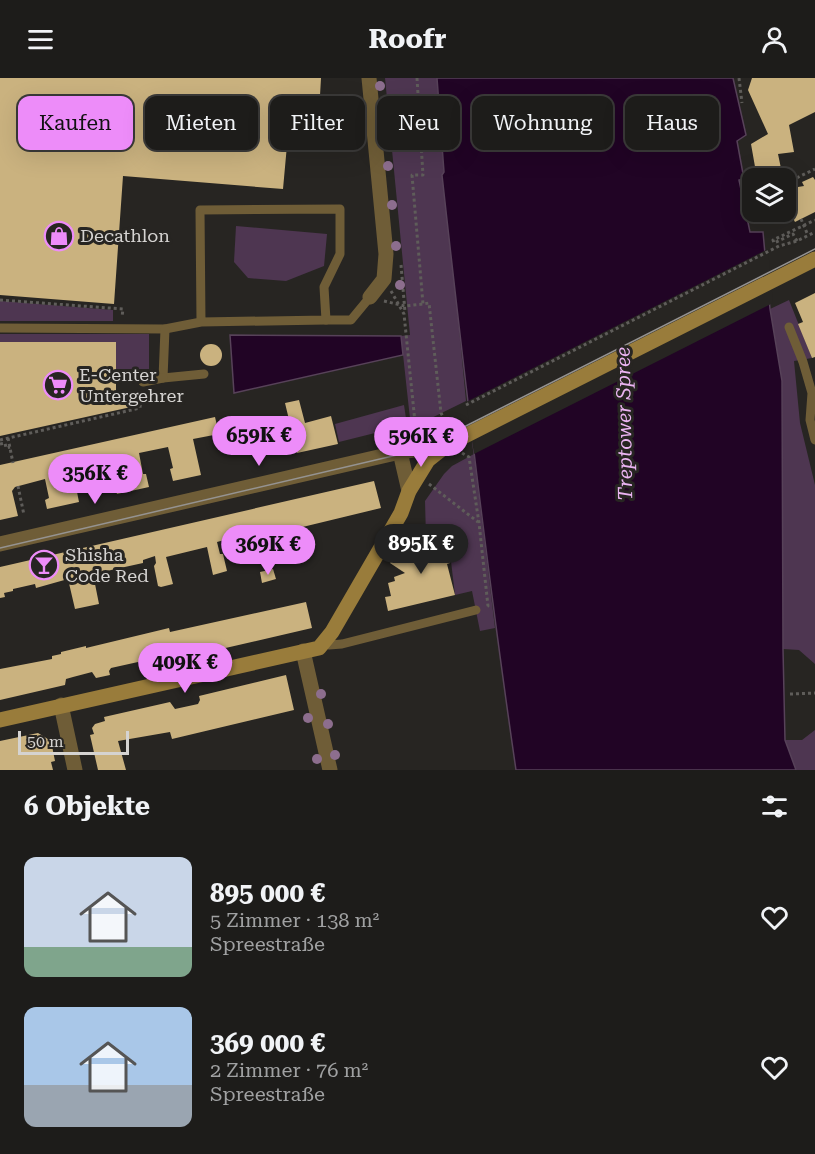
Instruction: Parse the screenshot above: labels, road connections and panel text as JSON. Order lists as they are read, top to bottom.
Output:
{
  "water": ["Treptower Spree"],
  "places": {
    "shop": ["Decathlon"],
    "supermarket": ["E-Center Untergehrer"],
    "bar": ["Shisha Code Red"]
  },
  "scale_bar": "50 m",
  "page": {
    "header": "Roofr",
    "chip": [
      "Kaufen",
      "Mieten",
      "Filter",
      "Neu",
      "Wohnung",
      "Haus"
    ],
    "price": [
      "659K €",
      "596K €",
      "356K €",
      "895K €",
      "369K €",
      "409K €"
    ],
    "scale": "50 m",
    "heading": "6 Objekte",
    "list": [
      {
        "name": "895 000 €",
        "note": "5 Zimmer · 138 m² · Spreestraße"
      },
      {
        "name": "369 000 €",
        "note": "2 Zimmer · 76 m² · Spreestraße"
      }
    ]
  }
}
